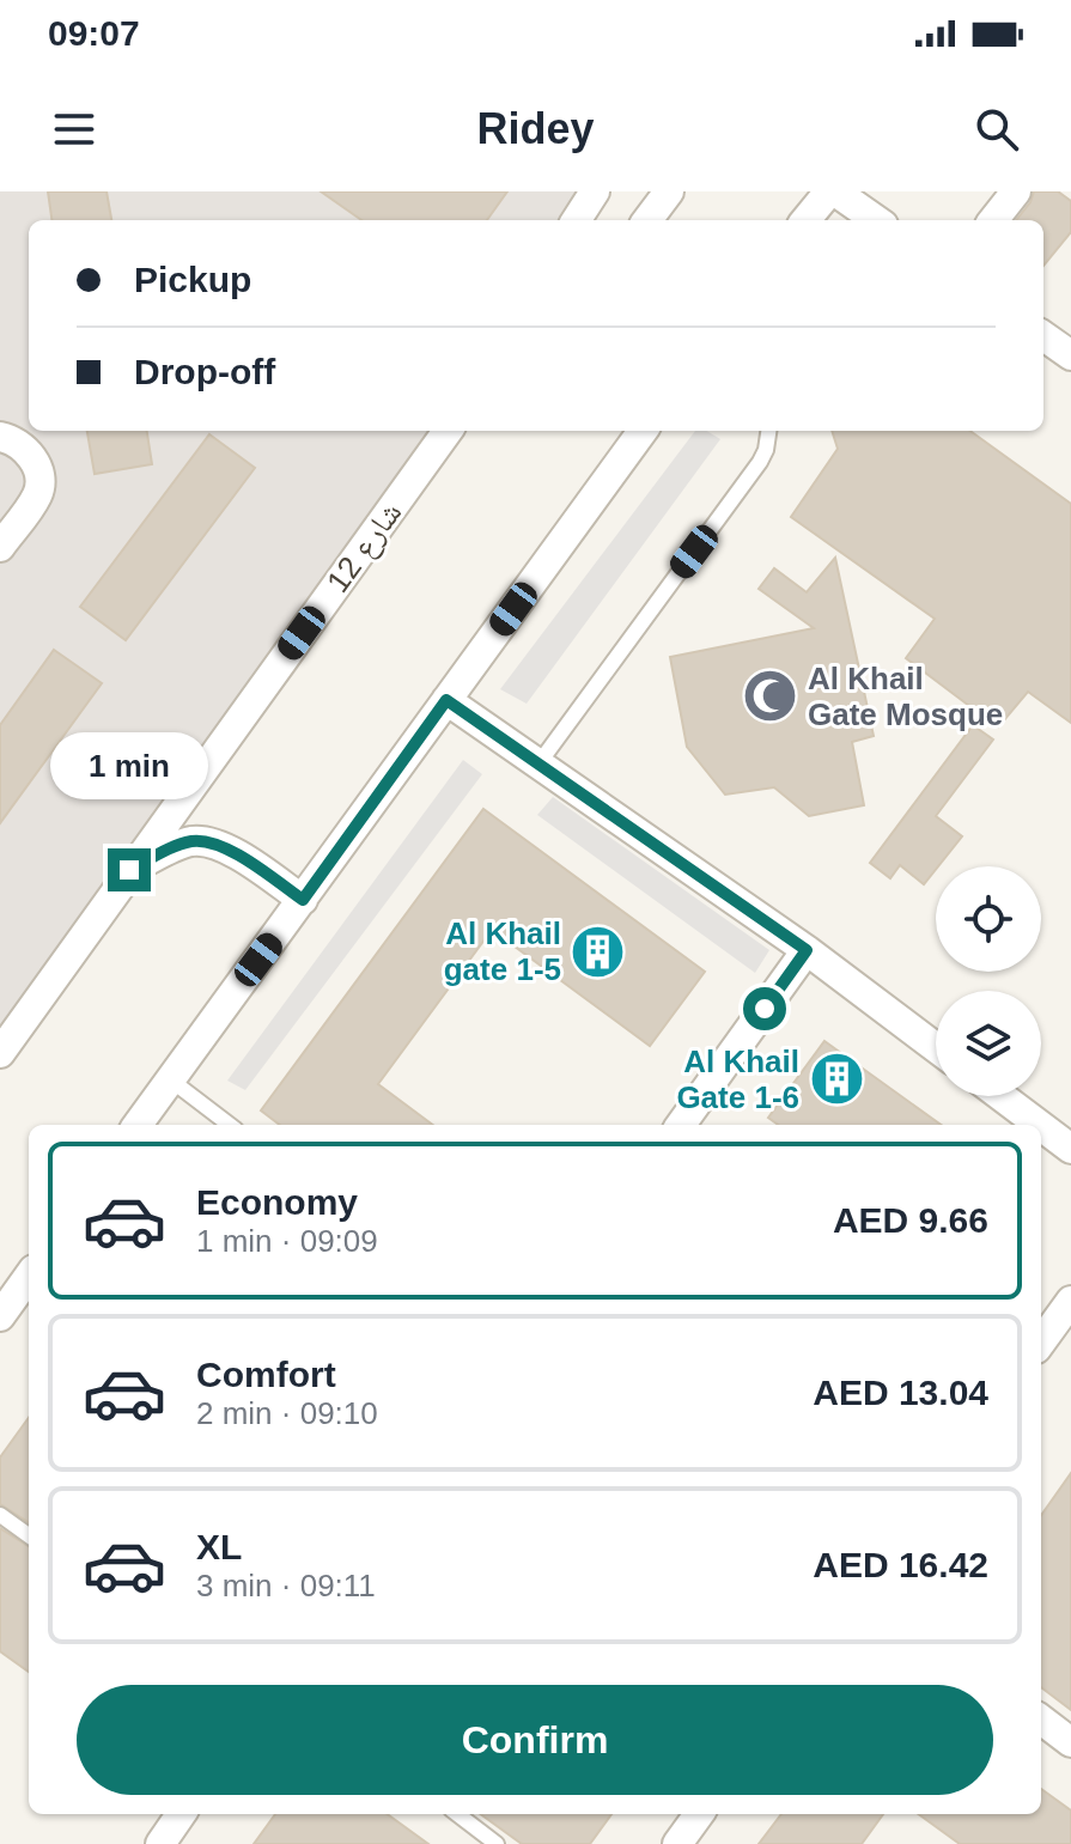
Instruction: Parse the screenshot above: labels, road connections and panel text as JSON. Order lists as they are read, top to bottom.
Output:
{
  "streets": {
    "street": ["شارع 12"]
  },
  "places": {
    "mosque": ["Al Khail Gate Mosque"],
    "building": ["Al Khail gate 1-5", "Al Khail Gate 1-6"]
  },
  "page": {
    "status": "09:07",
    "header": "Ridey",
    "banner": ["Pickup", "Drop-off"],
    "bubble": "1 min",
    "list": [
      {
        "name": "Economy",
        "note": "1 min · 09:09",
        "value": "AED 9.66"
      },
      {
        "name": "Comfort",
        "note": "2 min · 09:10",
        "value": "AED 13.04"
      },
      {
        "name": "XL",
        "note": "3 min · 09:11",
        "value": "AED 16.42"
      }
    ],
    "buttons": "Confirm"
  }
}
